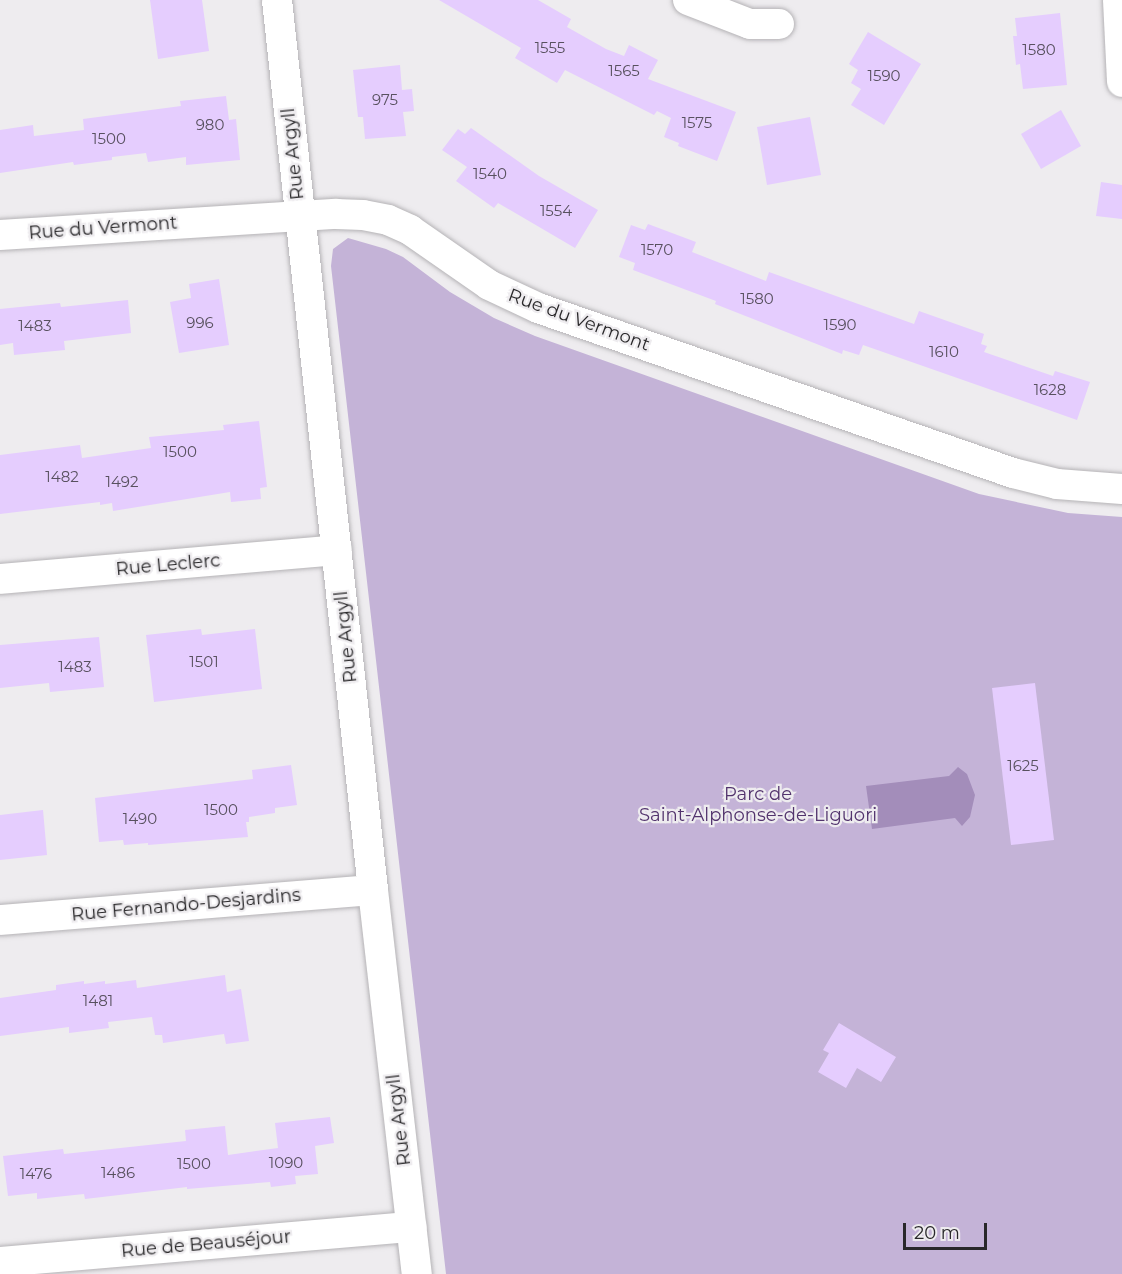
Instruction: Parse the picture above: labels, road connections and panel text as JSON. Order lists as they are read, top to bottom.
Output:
{
  "streets": {
    "street": [
      "Rue Argyll",
      "Rue du Vermont",
      "Rue Leclerc",
      "Rue Fernando-Desjardins",
      "Rue de Beauséjour"
    ]
  },
  "crossings": [
    ["Rue Argyll", "Rue du Vermont"],
    ["Rue Argyll", "Rue Leclerc"],
    ["Rue Argyll", "Rue Fernando-Desjardins"],
    ["Rue Argyll", "Rue de Beauséjour"]
  ],
  "parks": ["Parc de Saint-Alphonse-de-Liguori"],
  "house_numbers": [
    "1555",
    "1580",
    "1565",
    "1590",
    "975",
    "1575",
    "980",
    "1500",
    "1540",
    "1554",
    "1570",
    "1580",
    "996",
    "1590",
    "1483",
    "1610",
    "1628",
    "1500",
    "1482",
    "1492",
    "1501",
    "1483",
    "1625",
    "1500",
    "1490",
    "1481",
    "1090",
    "1500",
    "1486",
    "1476"
  ],
  "scale_bar": "20 m"
}
